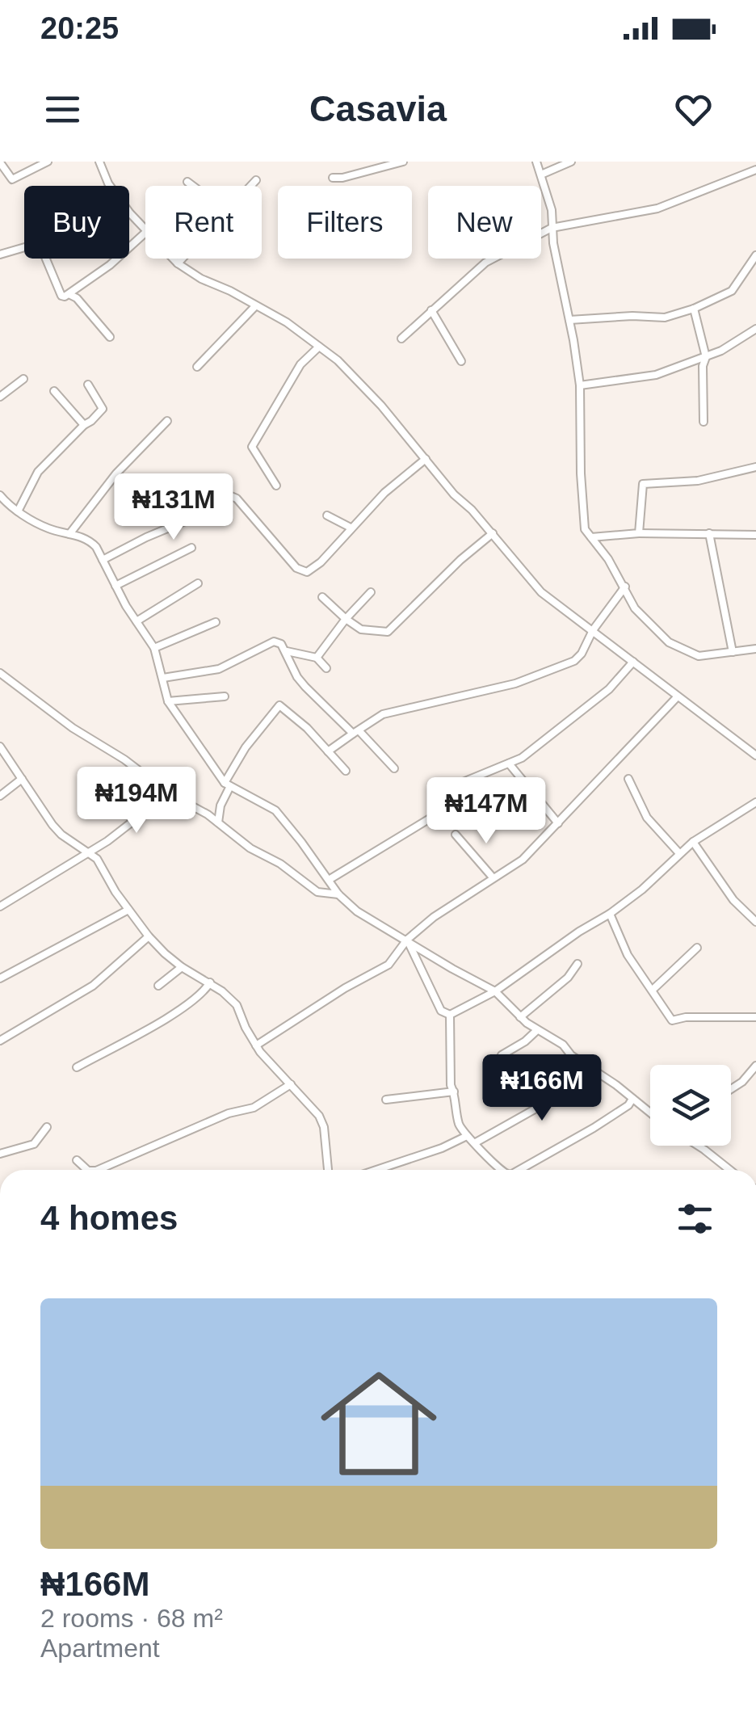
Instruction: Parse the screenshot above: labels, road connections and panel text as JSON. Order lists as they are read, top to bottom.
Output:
{
  "page": {
    "status": "20:25",
    "header": "Casavia",
    "chip": [
      "Buy",
      "Rent",
      "Filters",
      "New"
    ],
    "price": [
      "₦131M",
      "₦194M",
      "₦147M",
      "₦166M"
    ],
    "heading": "4 homes",
    "list": [
      {
        "name": "₦166M",
        "note": "2 rooms · 68 m² · Apartment"
      }
    ]
  }
}
